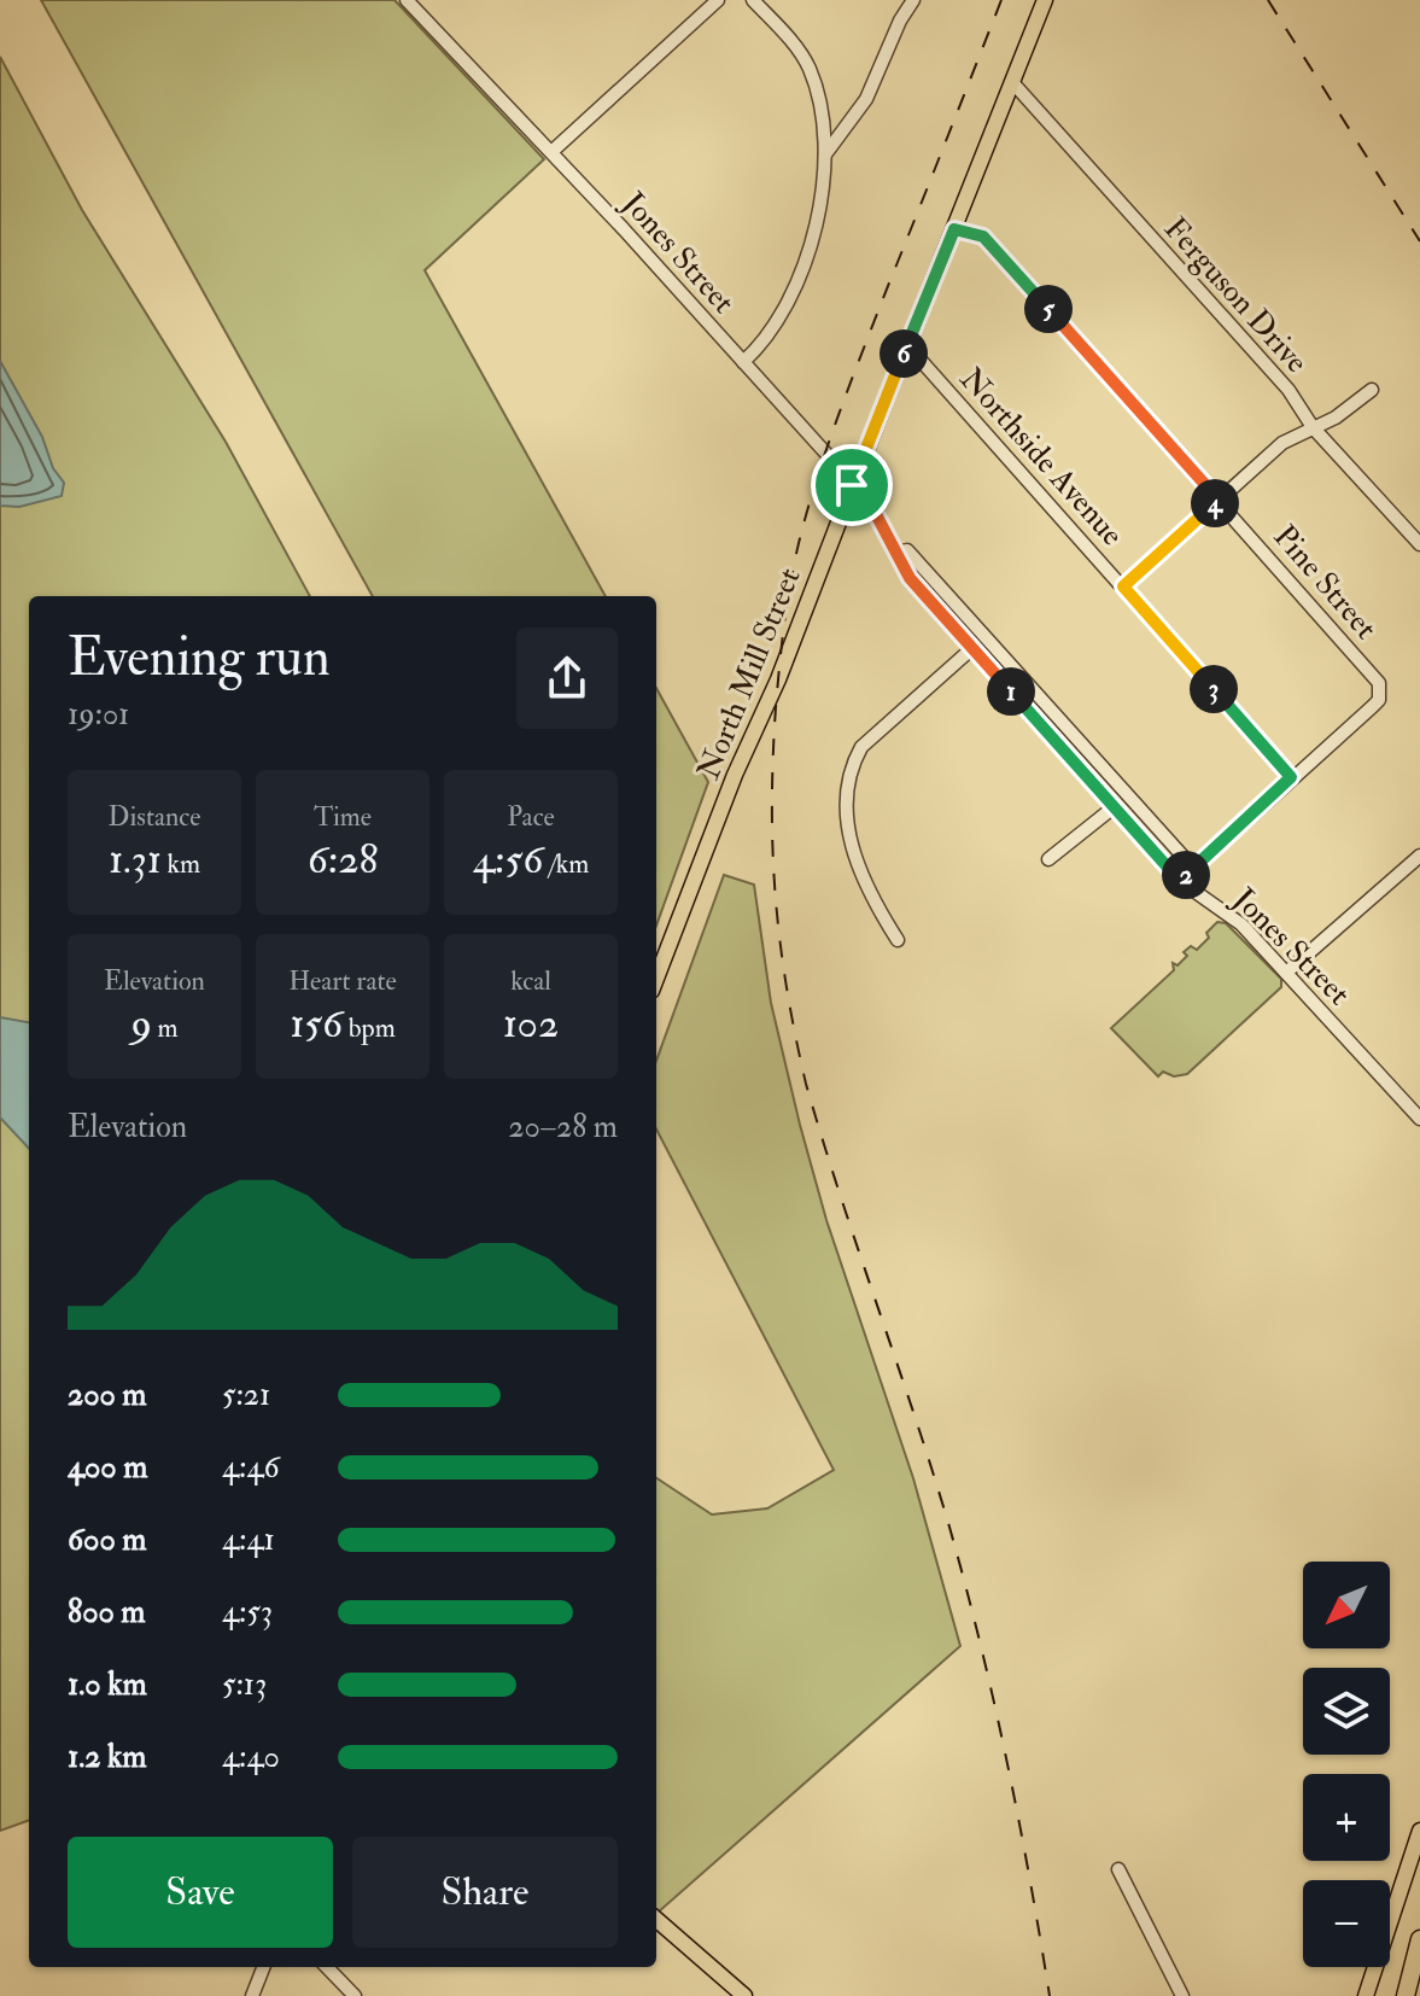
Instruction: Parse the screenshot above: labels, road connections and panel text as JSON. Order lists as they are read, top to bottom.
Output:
{
  "streets": {
    "main road": ["North Mill Street"],
    "street": [
      "Jones Street",
      "Ferguson Drive",
      "Northside Avenue",
      "Pine Street"
    ]
  },
  "crossings": [
    ["Jones Street", "North Mill Street"],
    ["Ferguson Drive", "North Mill Street"],
    ["Northside Avenue", "Pine Street"],
    ["Northside Avenue", "North Mill Street"],
    ["Pine Street", "North Mill Street"]
  ],
  "north": "bottom left",
  "page": {
    "pins": [
      "5",
      "6",
      "4",
      "3",
      "1",
      "2"
    ],
    "heading": ["Evening run", "19:01"],
    "stats": [
      ["Distance", "1.31 km"],
      ["Time", "6:28"],
      ["Pace", "4:56 /km"],
      ["Elevation", "9 m"],
      ["Heart rate", "156 bpm"],
      ["kcal", "102"]
    ],
    "chart": ["Elevation", "20–28 m"],
    "list": [
      {
        "name": "200 m",
        "note": "5:21"
      },
      {
        "name": "400 m",
        "note": "4:46"
      },
      {
        "name": "600 m",
        "note": "4:41"
      },
      {
        "name": "800 m",
        "note": "4:53"
      },
      {
        "name": "1.0 km",
        "note": "5:13"
      },
      {
        "name": "1.2 km",
        "note": "4:40"
      }
    ],
    "map_buttons": ["+", "−"],
    "buttons": ["Save", "Share"]
  }
}
